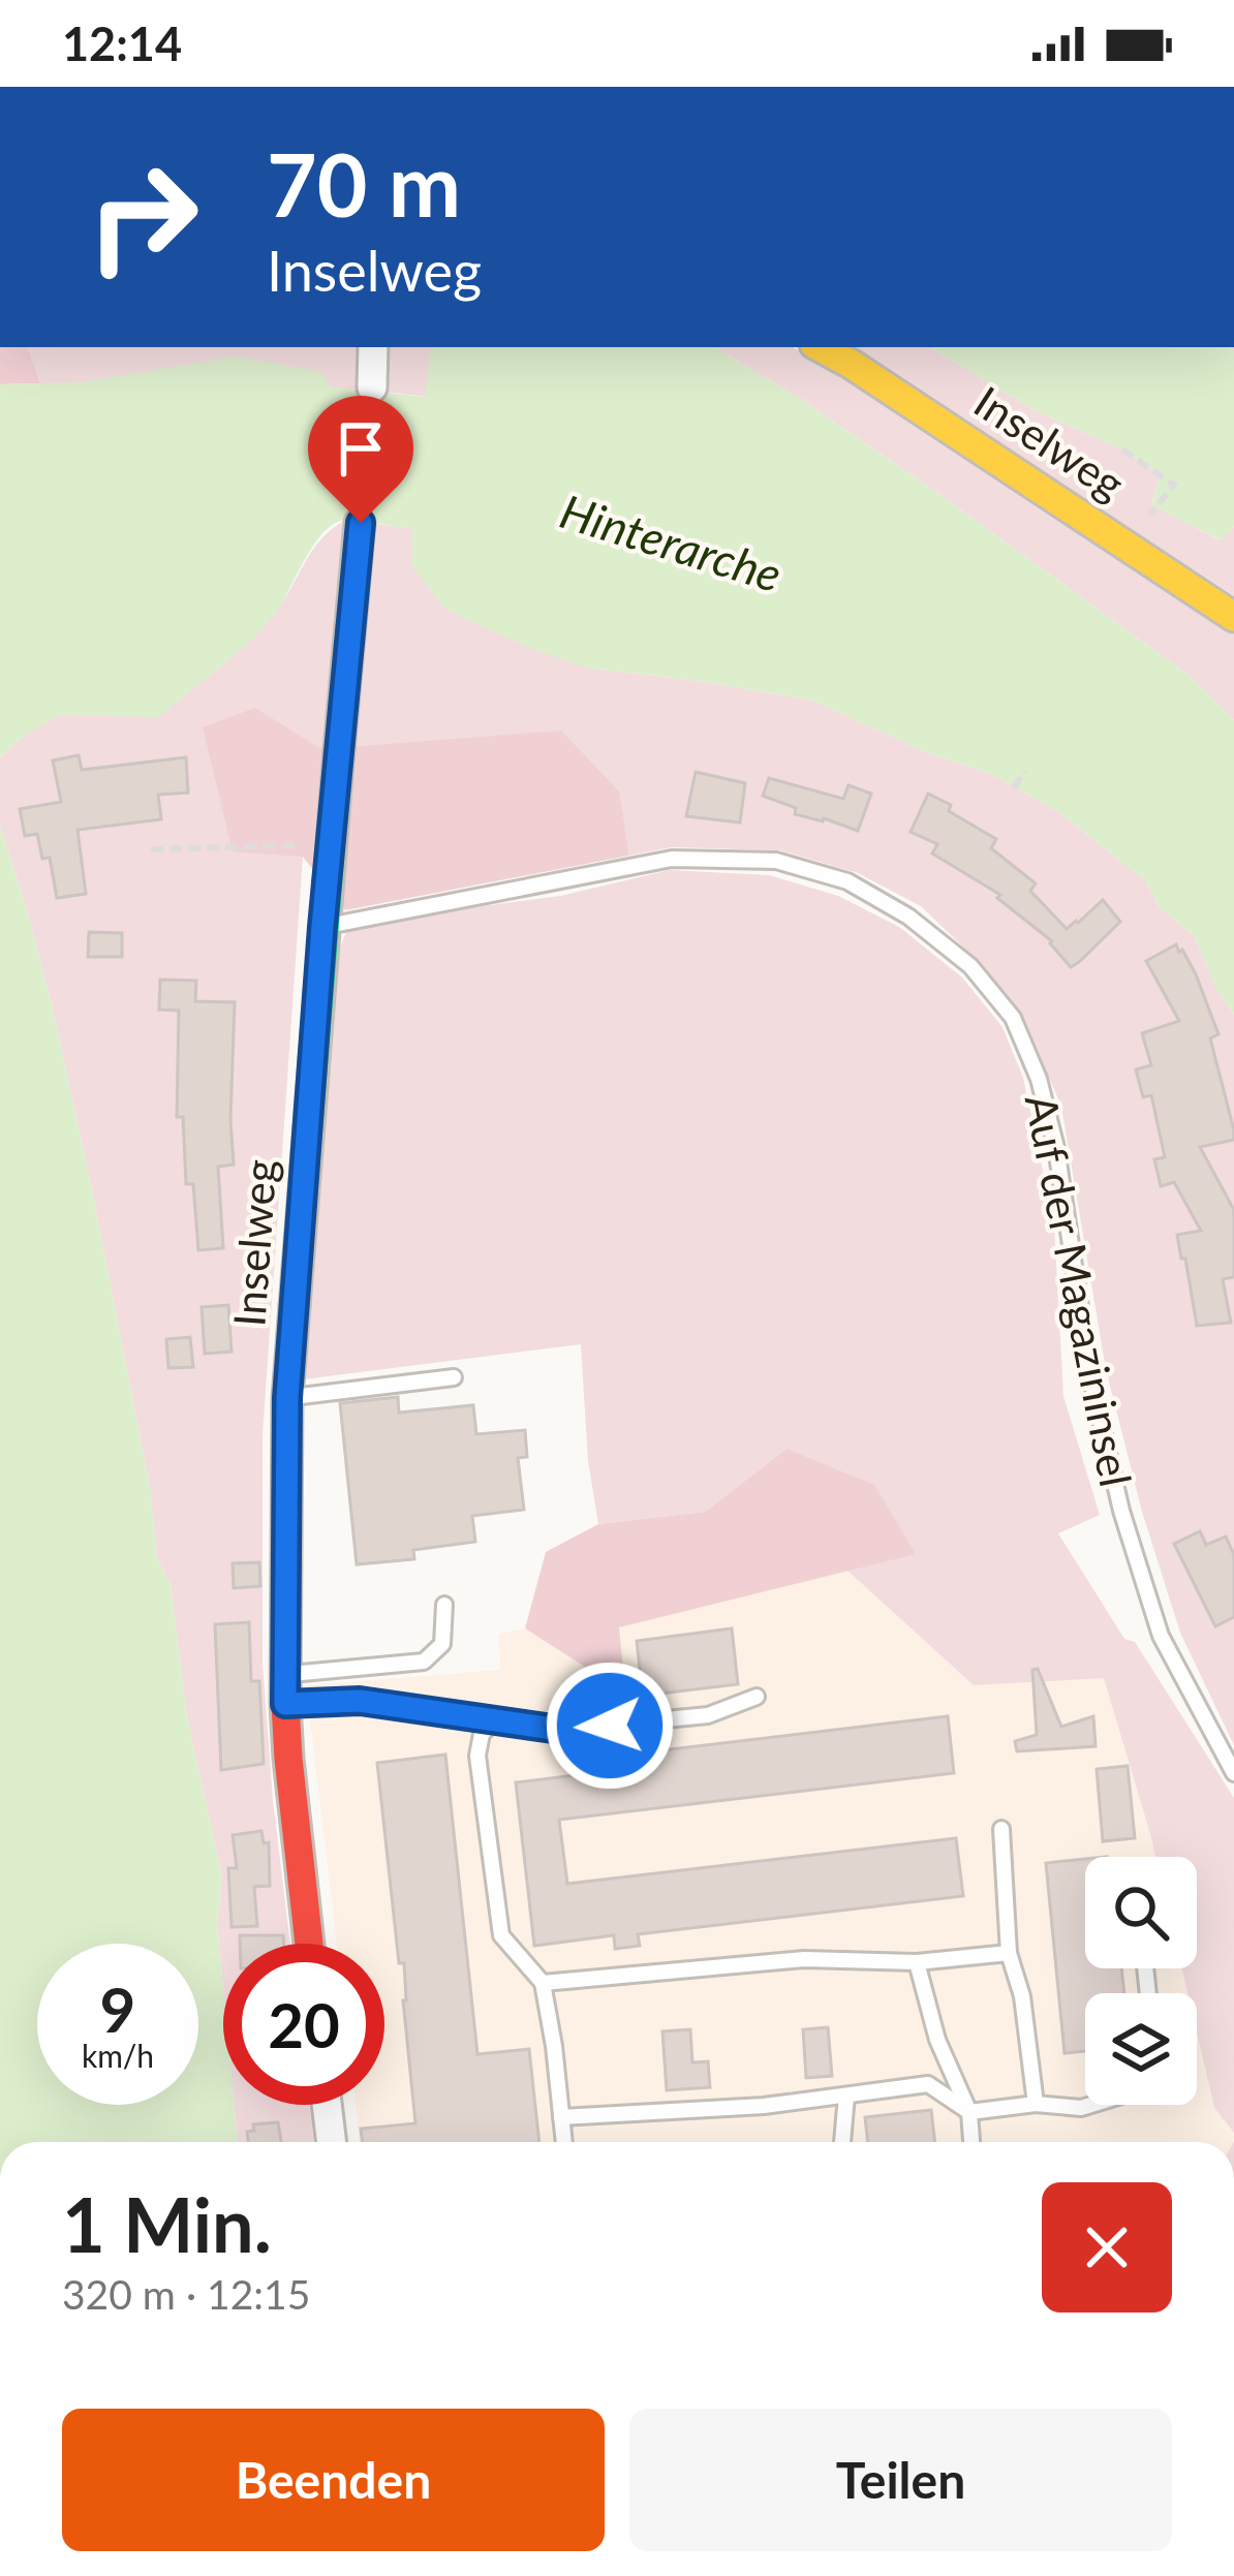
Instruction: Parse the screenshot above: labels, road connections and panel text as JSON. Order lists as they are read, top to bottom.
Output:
{
  "streets": {
    "street": ["Inselweg"],
    "lane": ["Auf der Magazininsel"]
  },
  "crossings": [
    ["Inselweg", "Auf der Magazininsel"]
  ],
  "water": ["Hinterarche"],
  "page": {
    "status": "12:14",
    "turn": ["70 m", "Inselweg"],
    "speed": "9 km/h",
    "limit": "20",
    "heading": ["1 Min.", "320 m · 12:15"],
    "buttons": ["Beenden", "Teilen"]
  }
}
